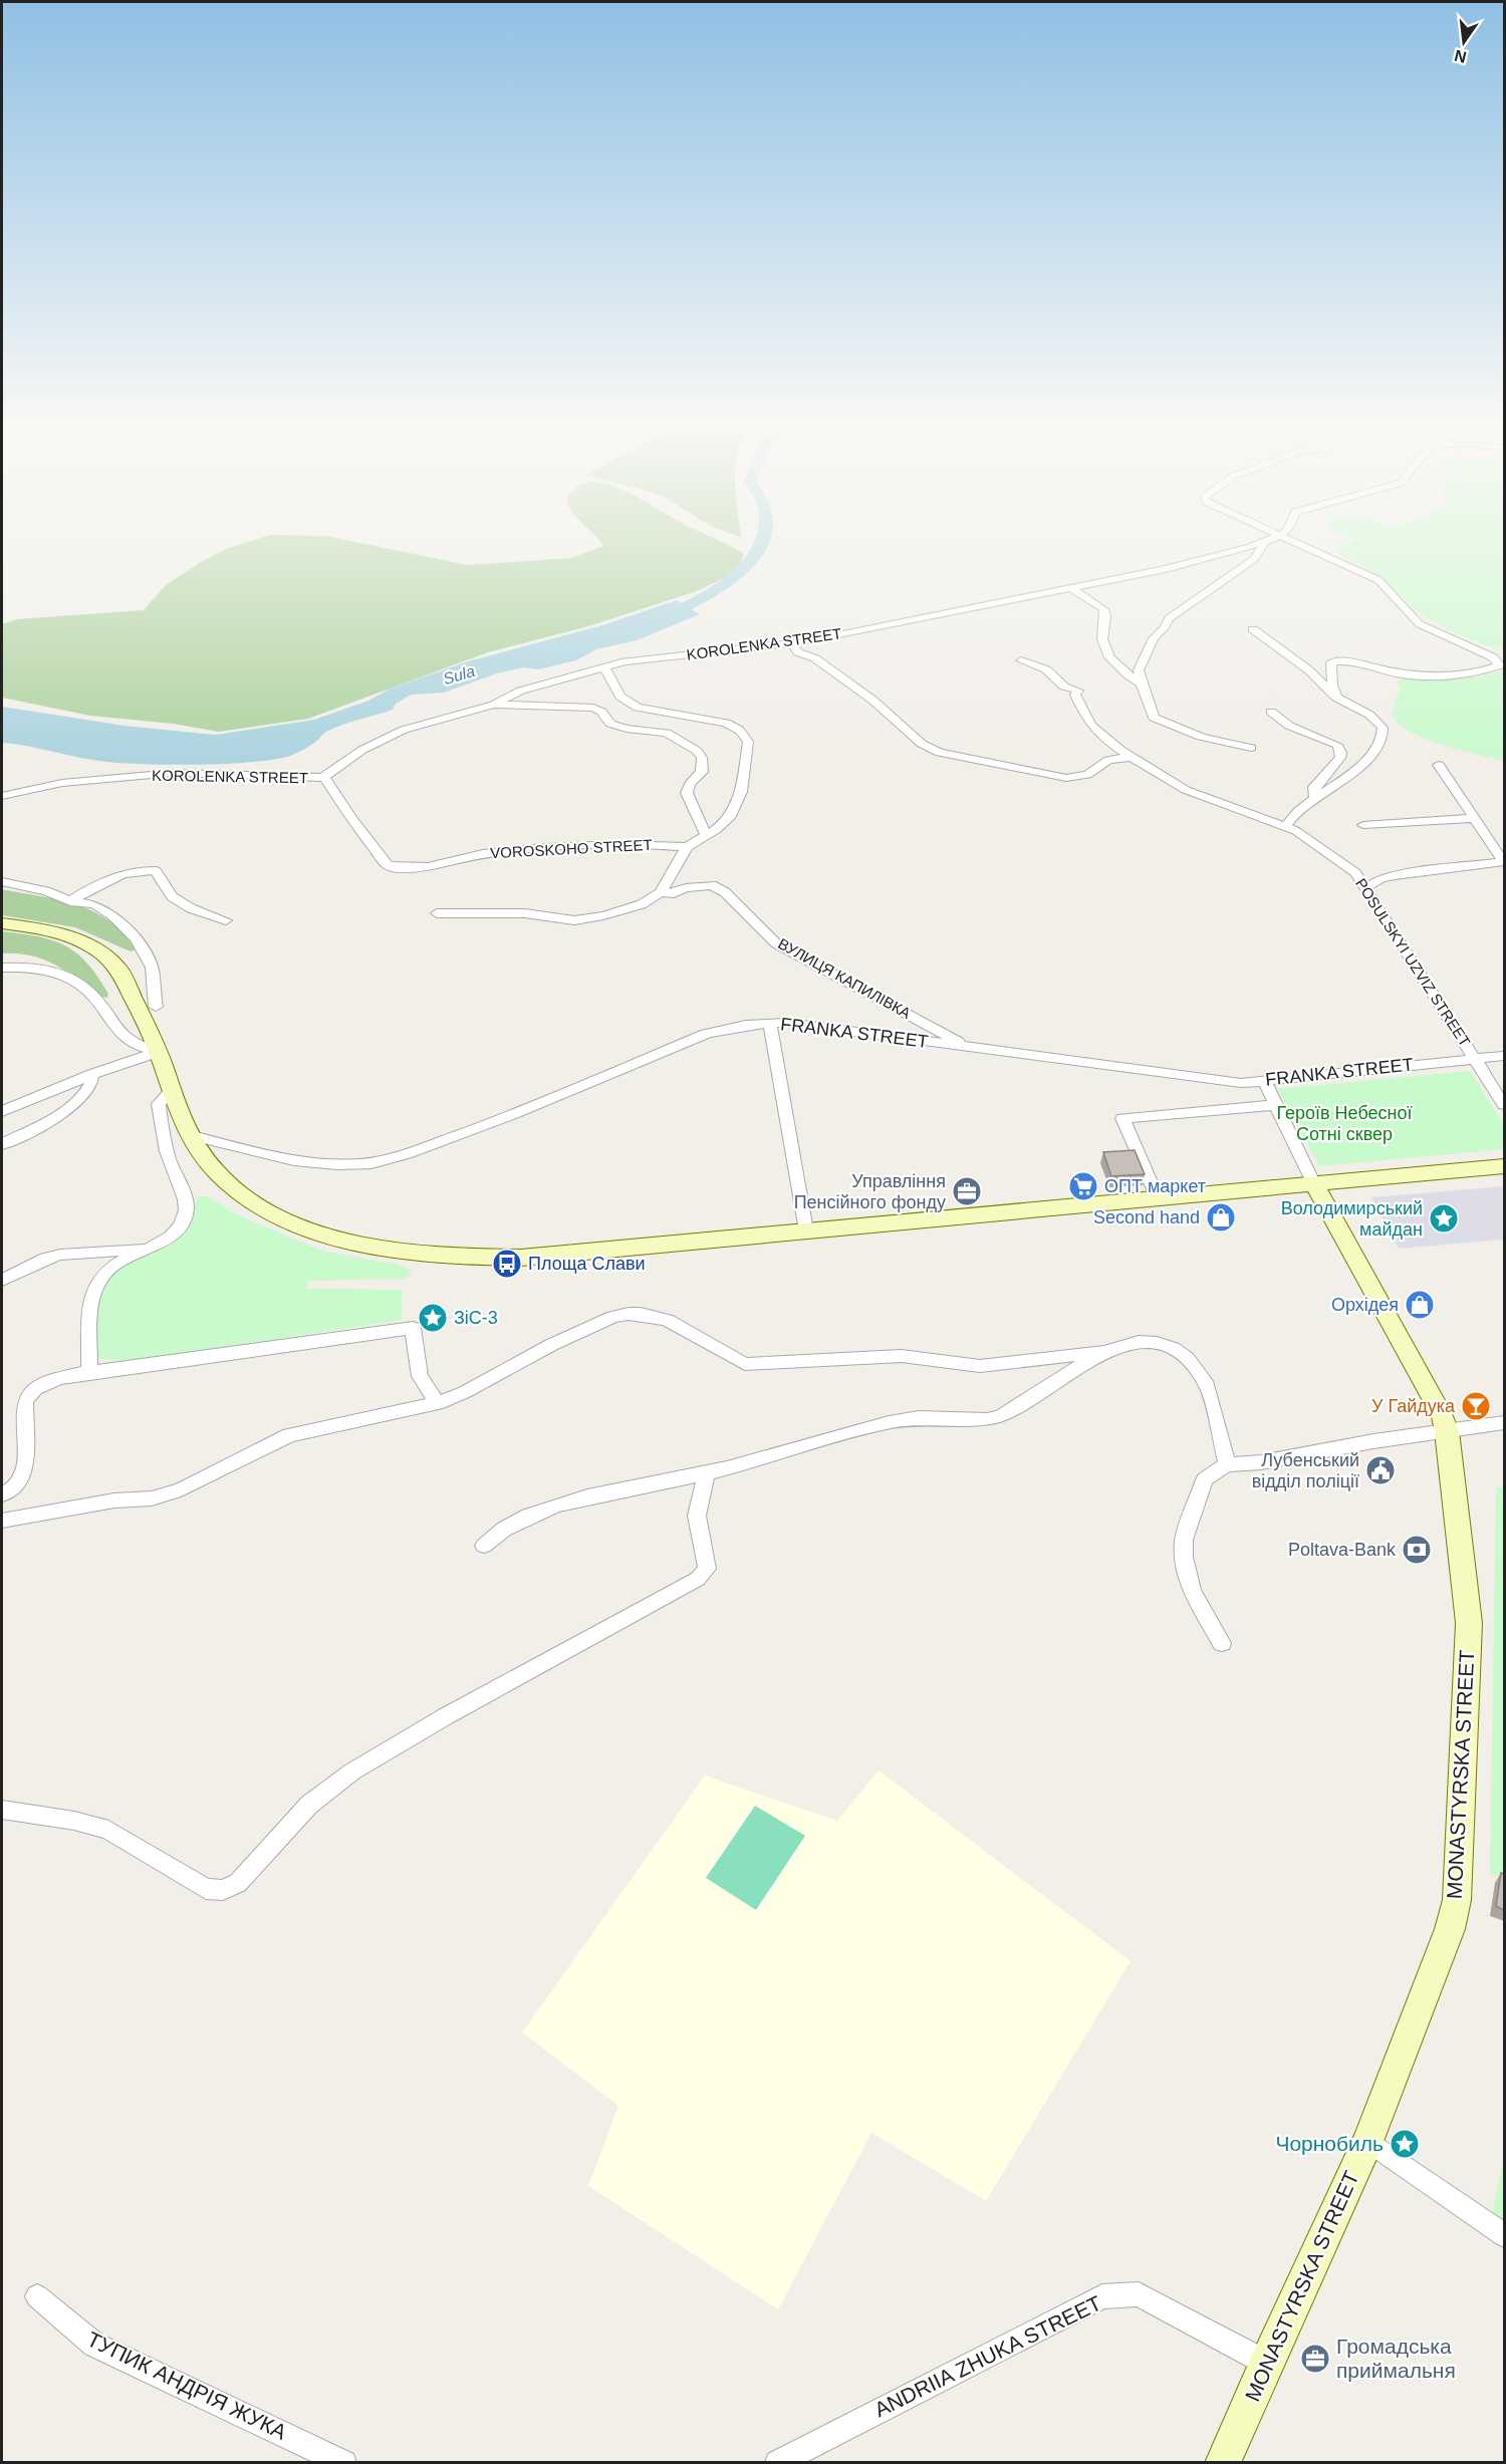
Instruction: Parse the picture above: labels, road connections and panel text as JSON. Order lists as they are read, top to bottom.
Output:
{
  "streets": {
    "main road": ["MONASTYRSKA STREET"],
    "street": [
      "KOROLENKA STREET",
      "VOROSKOHO STREET",
      "POSULSKYI UZVIZ STREET",
      "ВУЛИЦЯ КАПИЛІВКА",
      "FRANKA STREET",
      "ANDRIIA ZHUKA STREET",
      "ТУПИК АНДРІЯ ЖУКА"
    ]
  },
  "crossings": [
    ["KOROLENKA STREET", "VOROSKOHO STREET"],
    ["POSULSKYI UZVIZ STREET", "FRANKA STREET"],
    ["ВУЛИЦЯ КАПИЛІВКА", "FRANKA STREET"],
    ["MONASTYRSKA STREET", "ANDRIIA ZHUKA STREET"]
  ],
  "water": ["Sula"],
  "parks": ["Героїв Небесної Сотні сквер"],
  "places": {
    "supermarket": ["ОПТ маркет"],
    "office": ["Управління Пенсійного фонду", "Громадська приймальня"],
    "shop": ["Second hand", "Орхідея"],
    "place": ["Володимирський майдан", "ЗіС-3", "Чорнобиль"],
    "bus stop": ["Площа Слави"],
    "bar": ["У Гайдука"],
    "public building": ["Лубенський відділ поліції"],
    "bank": ["Poltava-Bank"]
  },
  "north": "bottom"
}
